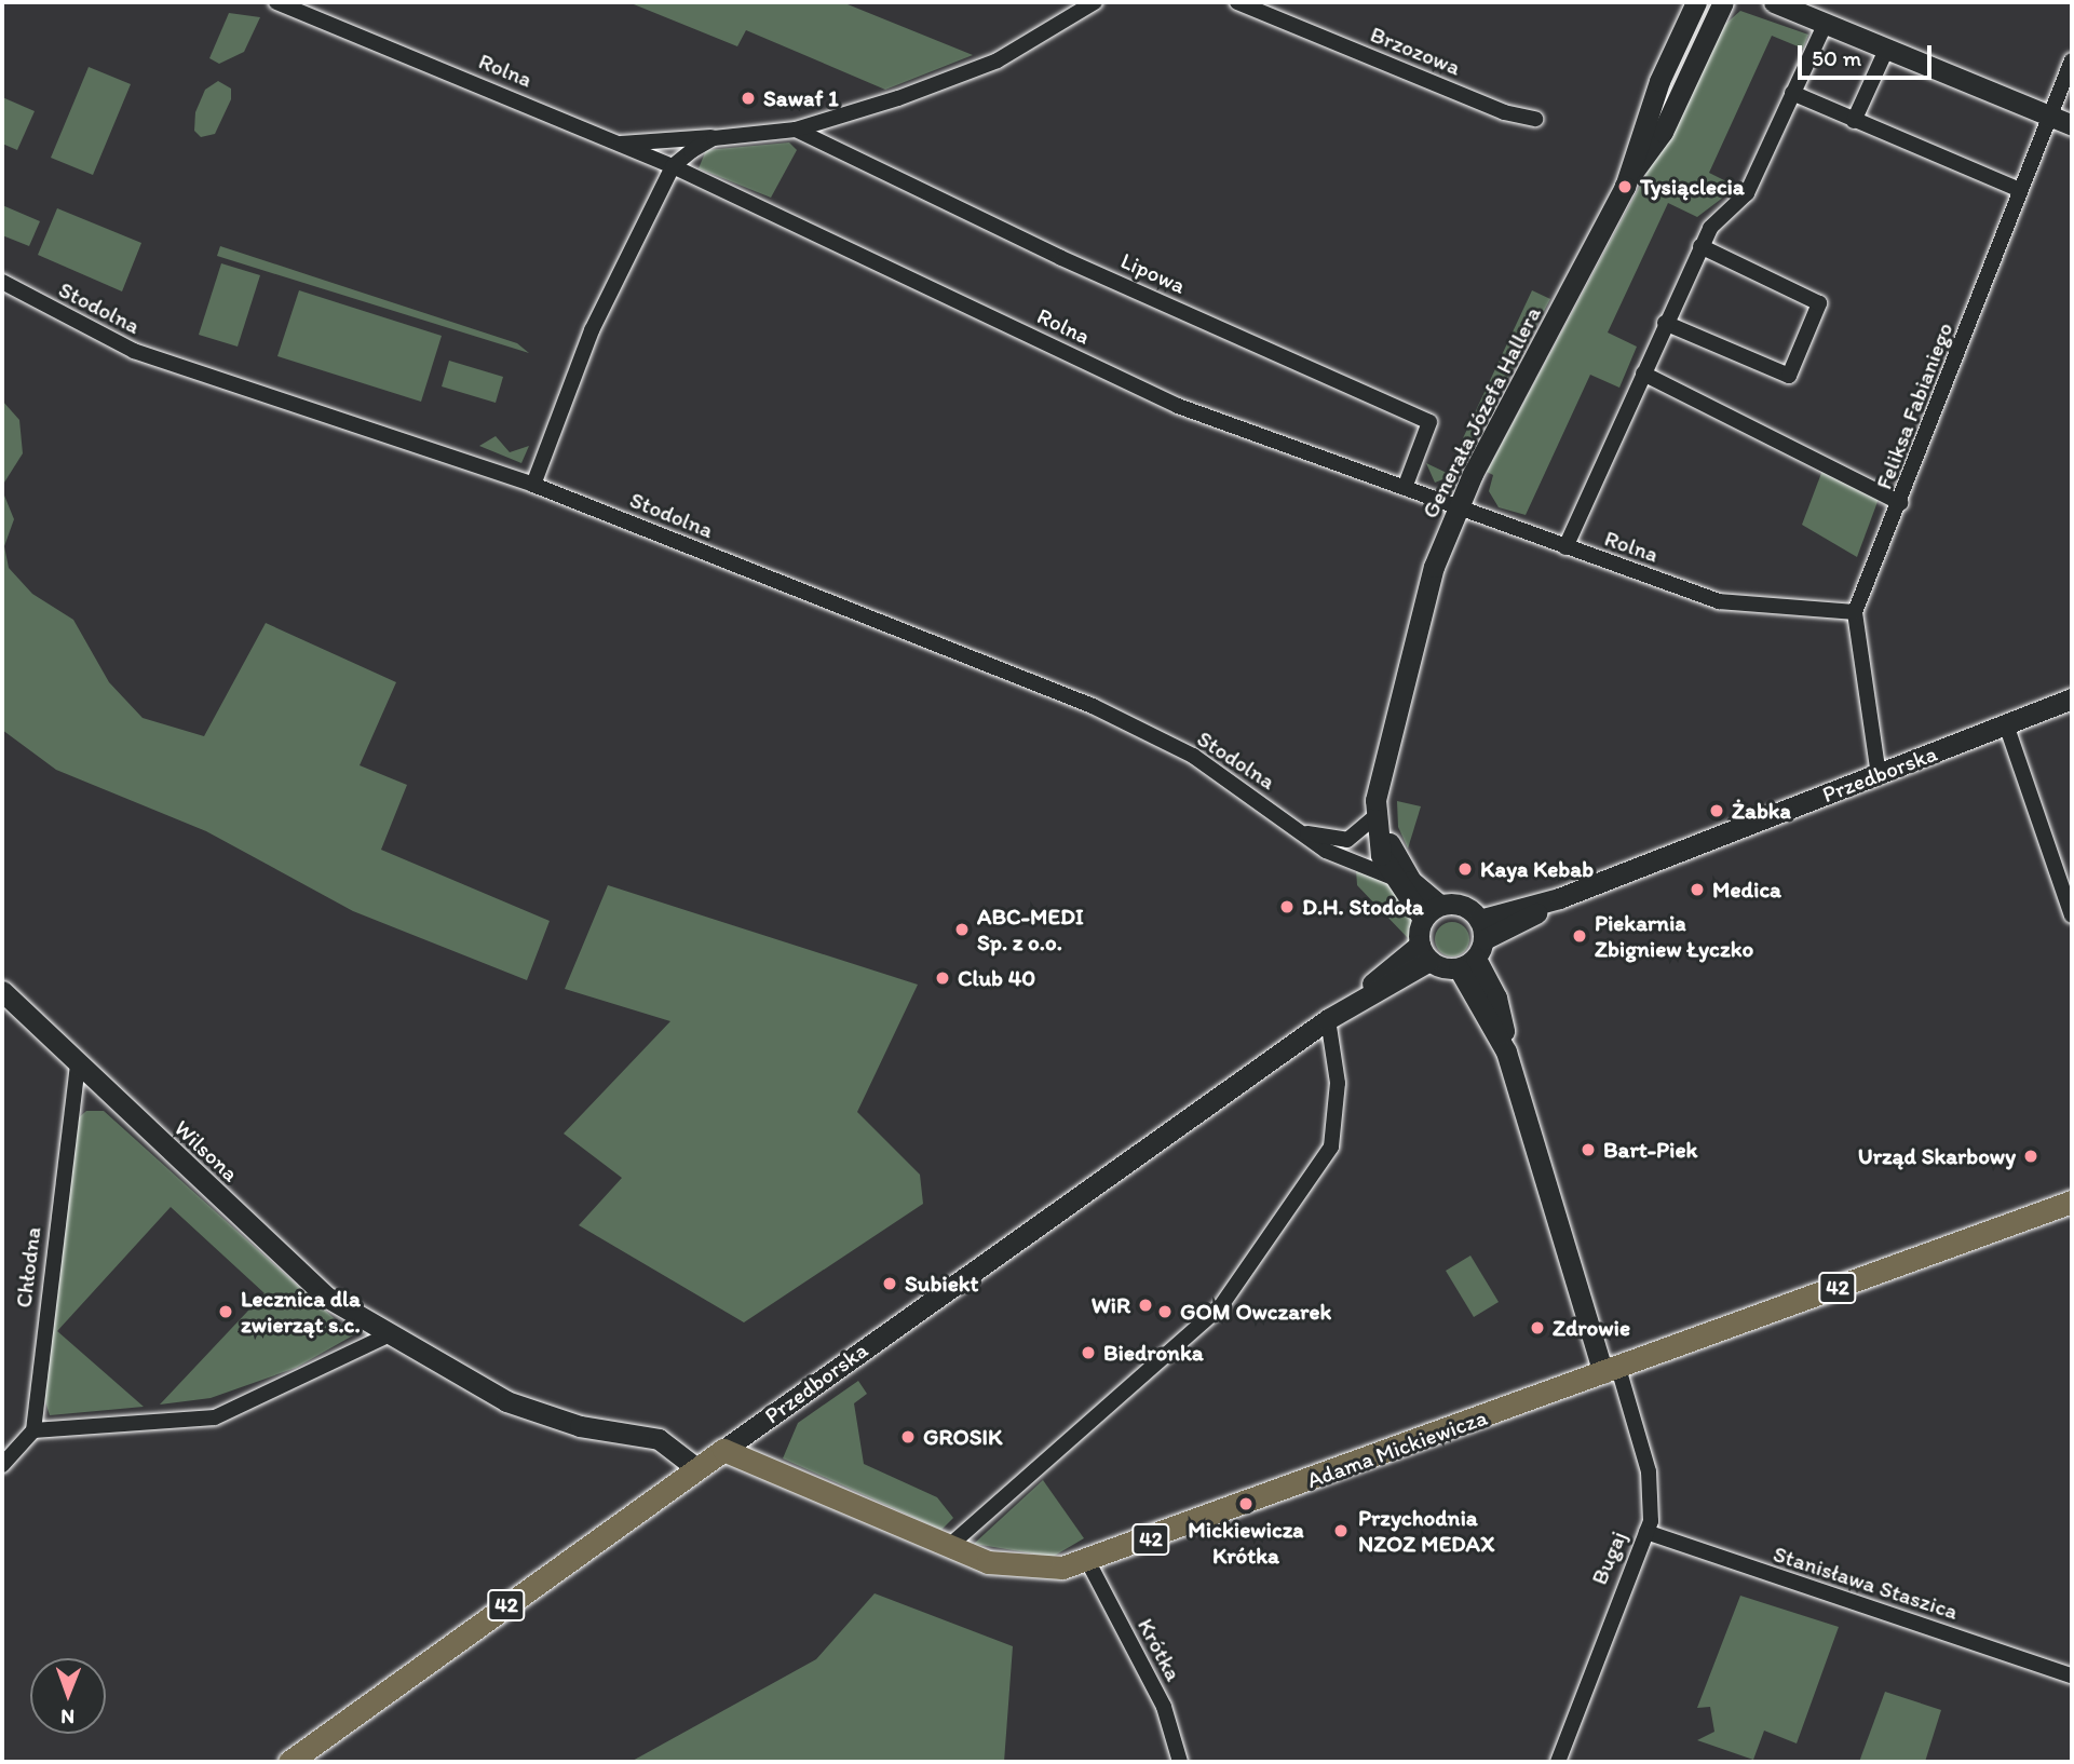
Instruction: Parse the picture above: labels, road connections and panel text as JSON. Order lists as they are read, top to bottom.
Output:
{
  "streets": {
    "main road": ["Przedborska", "42", "Adama Mickiewicza"],
    "street": [
      "Brzozowa",
      "Rolna",
      "Lipowa",
      "Stodolna",
      "Feliksa Fabianiego",
      "Generała Józefa Hallera",
      "Wilsona",
      "Chłodna",
      "Bugaj",
      "Stanisława Staszica",
      "Krótka"
    ]
  },
  "crossings": [
    ["Rolna", "Lipowa"],
    ["Rolna", "Feliksa Fabianiego"],
    ["Rolna", "Generała Józefa Hallera"],
    ["Stodolna", "Generała Józefa Hallera"],
    ["Przedborska", "Wilsona"],
    ["Przedborska", "Adama Mickiewicza"],
    ["Przedborska", "Bugaj"],
    ["Wilsona", "Chłodna"],
    ["Adama Mickiewicza", "Bugaj"],
    ["Adama Mickiewicza", "Krótka"],
    ["Bugaj", "Stanisława Staszica"]
  ],
  "places": [
    "Sawaf 1",
    "Tysiąclecia",
    "Żabka",
    "Kaya Kebab",
    "Medica",
    "D.H. Stodoła",
    "ABC-MEDI Sp. z o.o.",
    "Piekarnia Zbigniew Łyczko",
    "Club 40",
    "Bart-Piek",
    "Urząd Skarbowy",
    "Subiekt",
    "WiR",
    "Lecznica dla zwierząt s.c.",
    "GOM Owczarek",
    "Zdrowie",
    "Biedronka",
    "GROSIK",
    "Mickiewicza Krótka",
    "Przychodnia NZOZ MEDAX"
  ],
  "scale_bar": "50 m",
  "north": "bottom"
}
